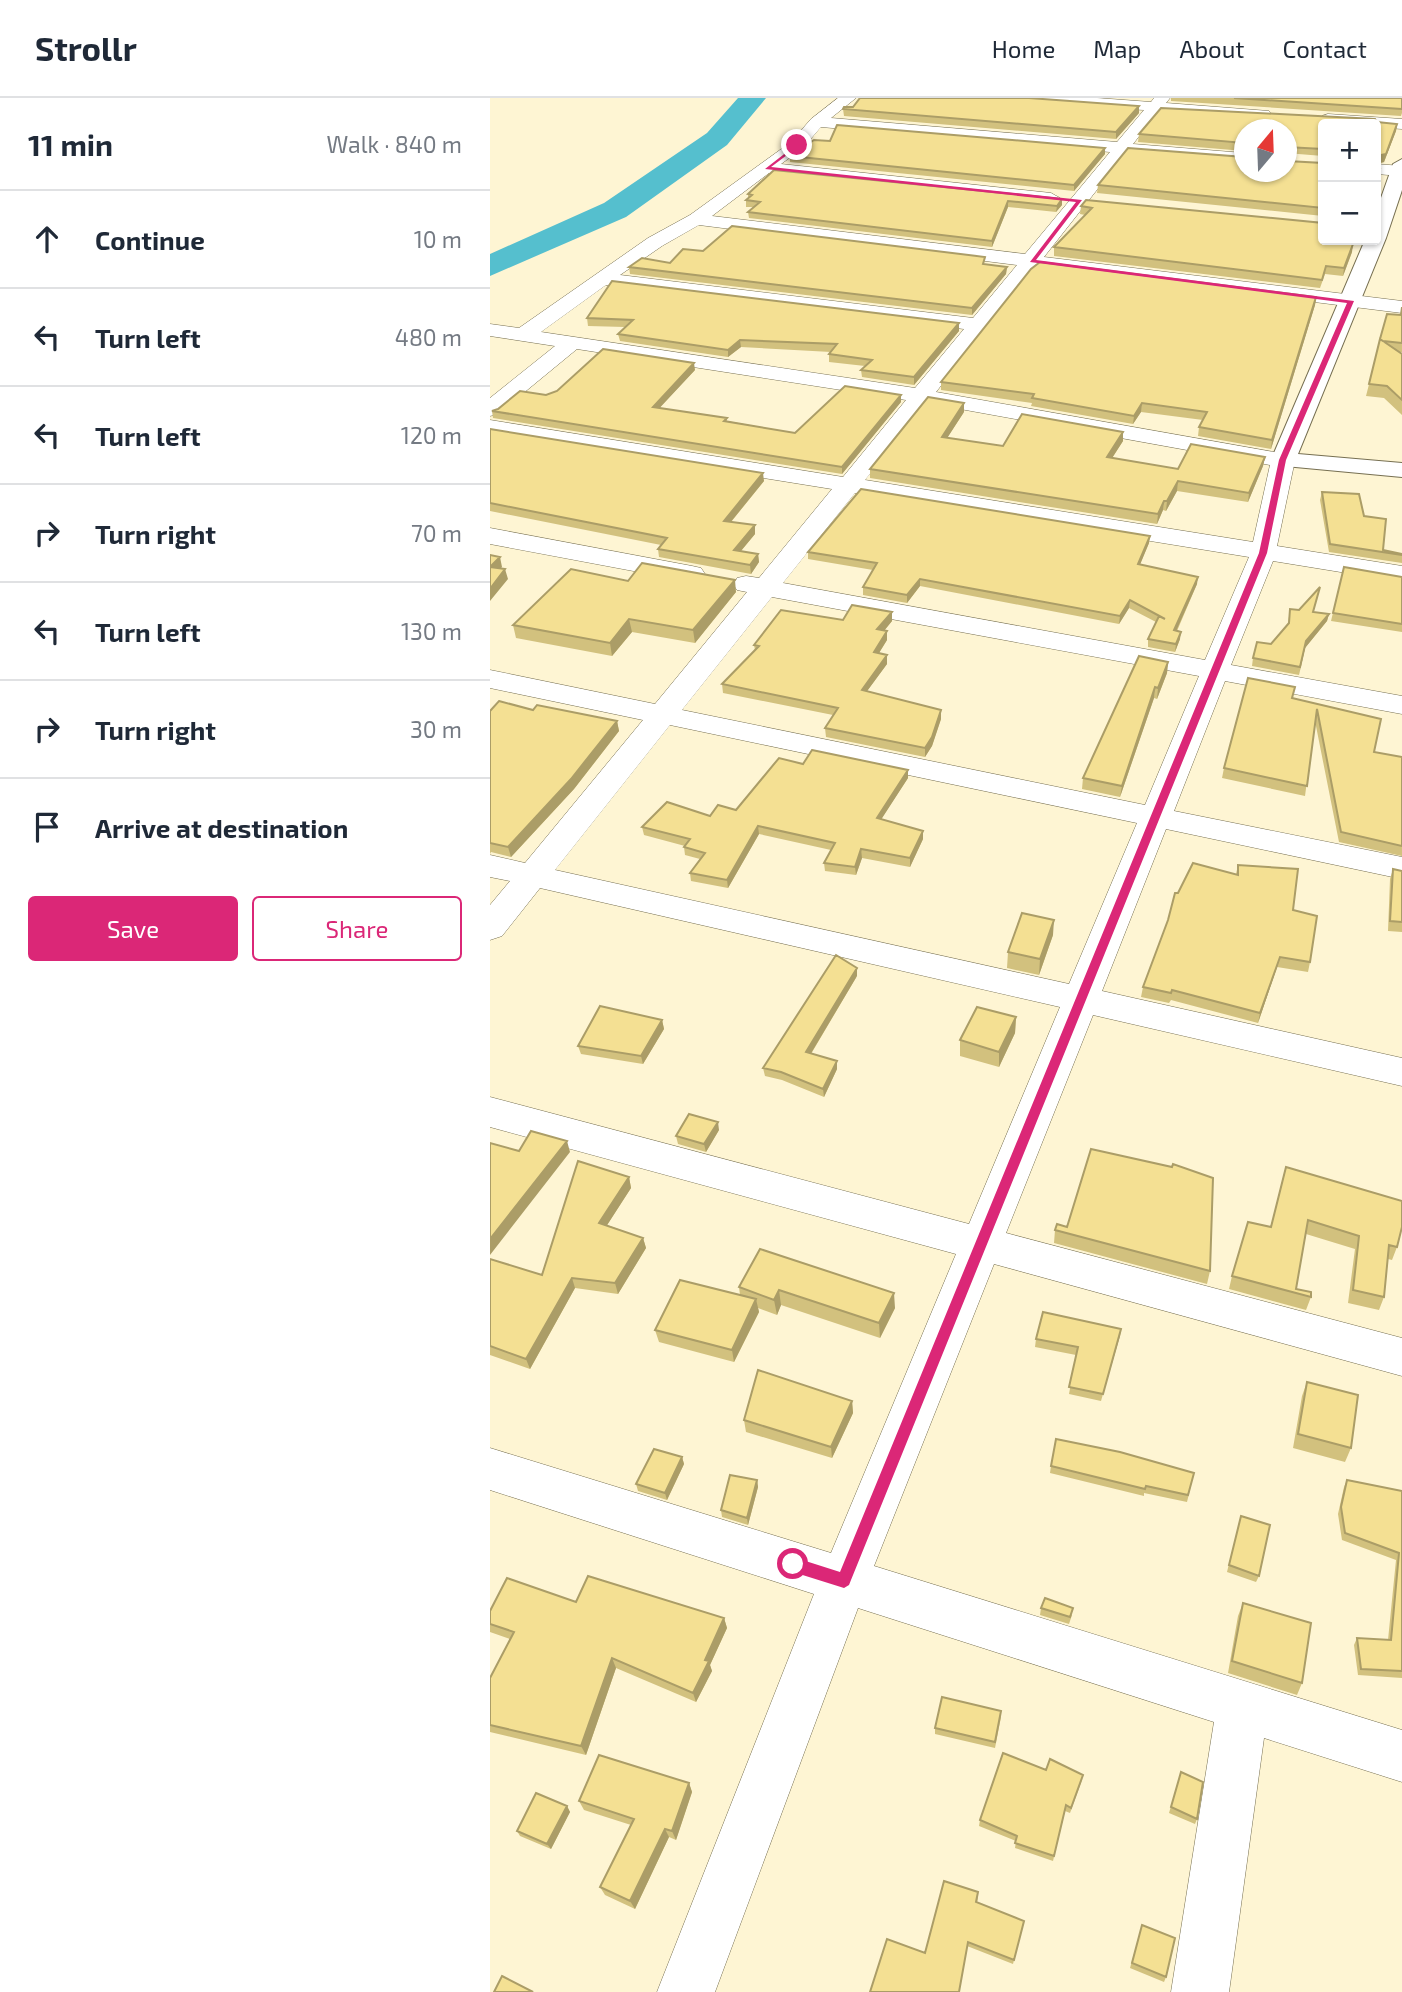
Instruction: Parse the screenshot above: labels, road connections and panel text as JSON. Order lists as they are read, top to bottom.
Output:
{
  "north": "top",
  "page": {
    "header": "Strollr",
    "nav": [
      "Home",
      "Map",
      "About",
      "Contact"
    ],
    "heading": ["11 min", "Walk · 840 m"],
    "map_buttons": ["+", "−"],
    "list": [
      ["Continue", "10 m"],
      ["Turn left", "480 m"],
      ["Turn left", "120 m"],
      ["Turn right", "70 m"],
      ["Turn left", "130 m"],
      ["Turn right", "30 m"],
      "Arrive at destination"
    ],
    "buttons": ["Save", "Share"]
  }
}
